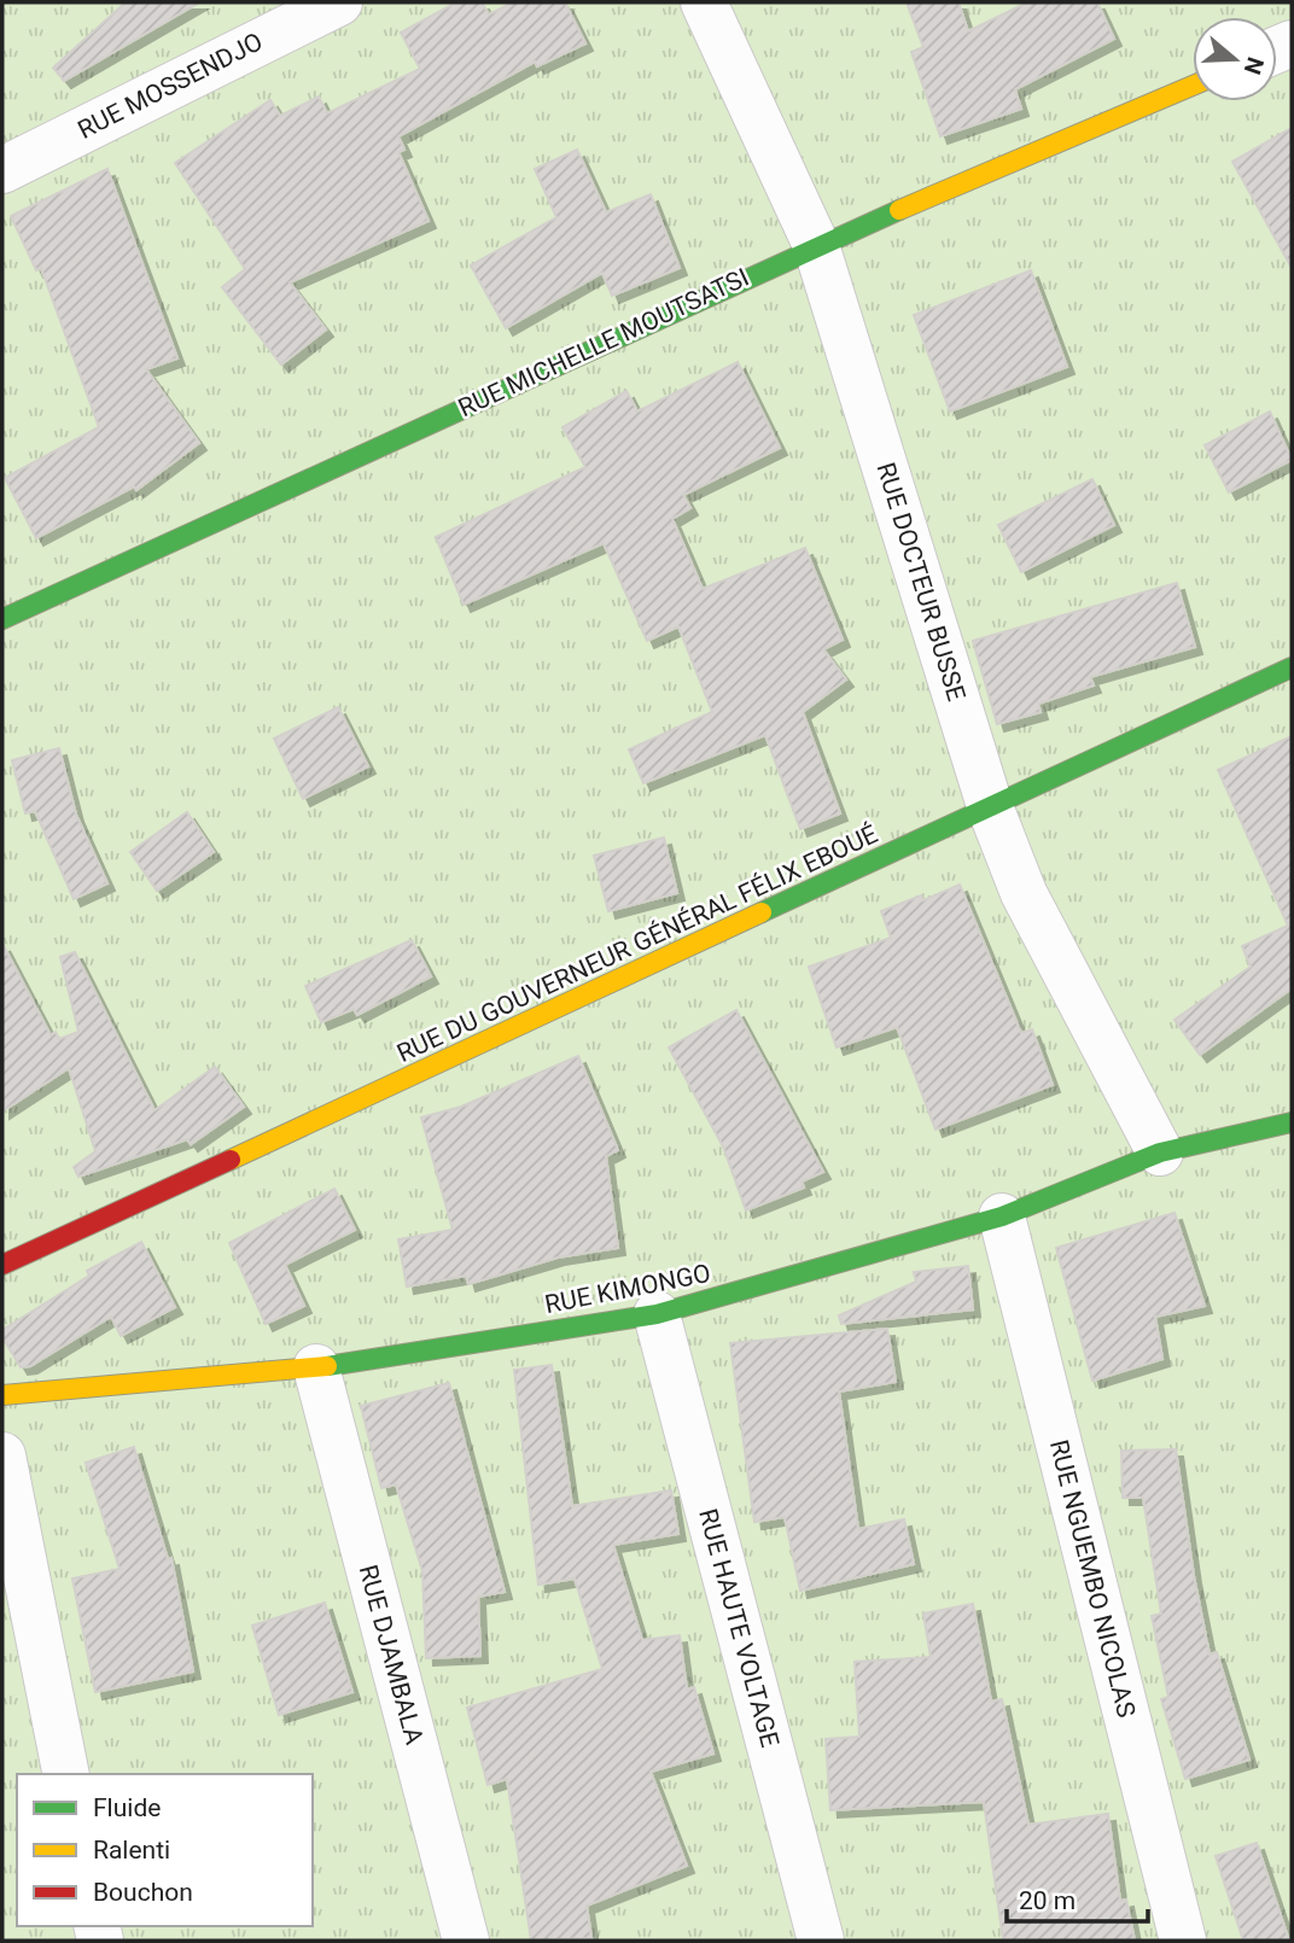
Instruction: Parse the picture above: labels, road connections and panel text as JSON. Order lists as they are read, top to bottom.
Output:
{
  "streets": {
    "street": [
      "RUE MOSSENDJO",
      "RUE MICHELLE MOUTSATSI",
      "RUE DOCTEUR BUSSE",
      "RUE DU GOUVERNEUR GÉNÉRAL FÉLIX EBOUÉ",
      "RUE KIMONGO",
      "RUE NGUEMBO NICOLAS",
      "RUE HAUTE VOLTAGE",
      "RUE DJAMBALA"
    ]
  },
  "crossings": [
    ["RUE MICHELLE MOUTSATSI", "RUE DOCTEUR BUSSE"],
    ["RUE DOCTEUR BUSSE", "RUE DU GOUVERNEUR GÉNÉRAL FÉLIX EBOUÉ"],
    ["RUE DOCTEUR BUSSE", "RUE KIMONGO"],
    ["RUE KIMONGO", "RUE NGUEMBO NICOLAS"],
    ["RUE KIMONGO", "RUE HAUTE VOLTAGE"],
    ["RUE KIMONGO", "RUE DJAMBALA"]
  ],
  "legend": ["Fluide", "Ralenti", "Bouchon"],
  "scale_bar": "20 m",
  "north": "right"
}
